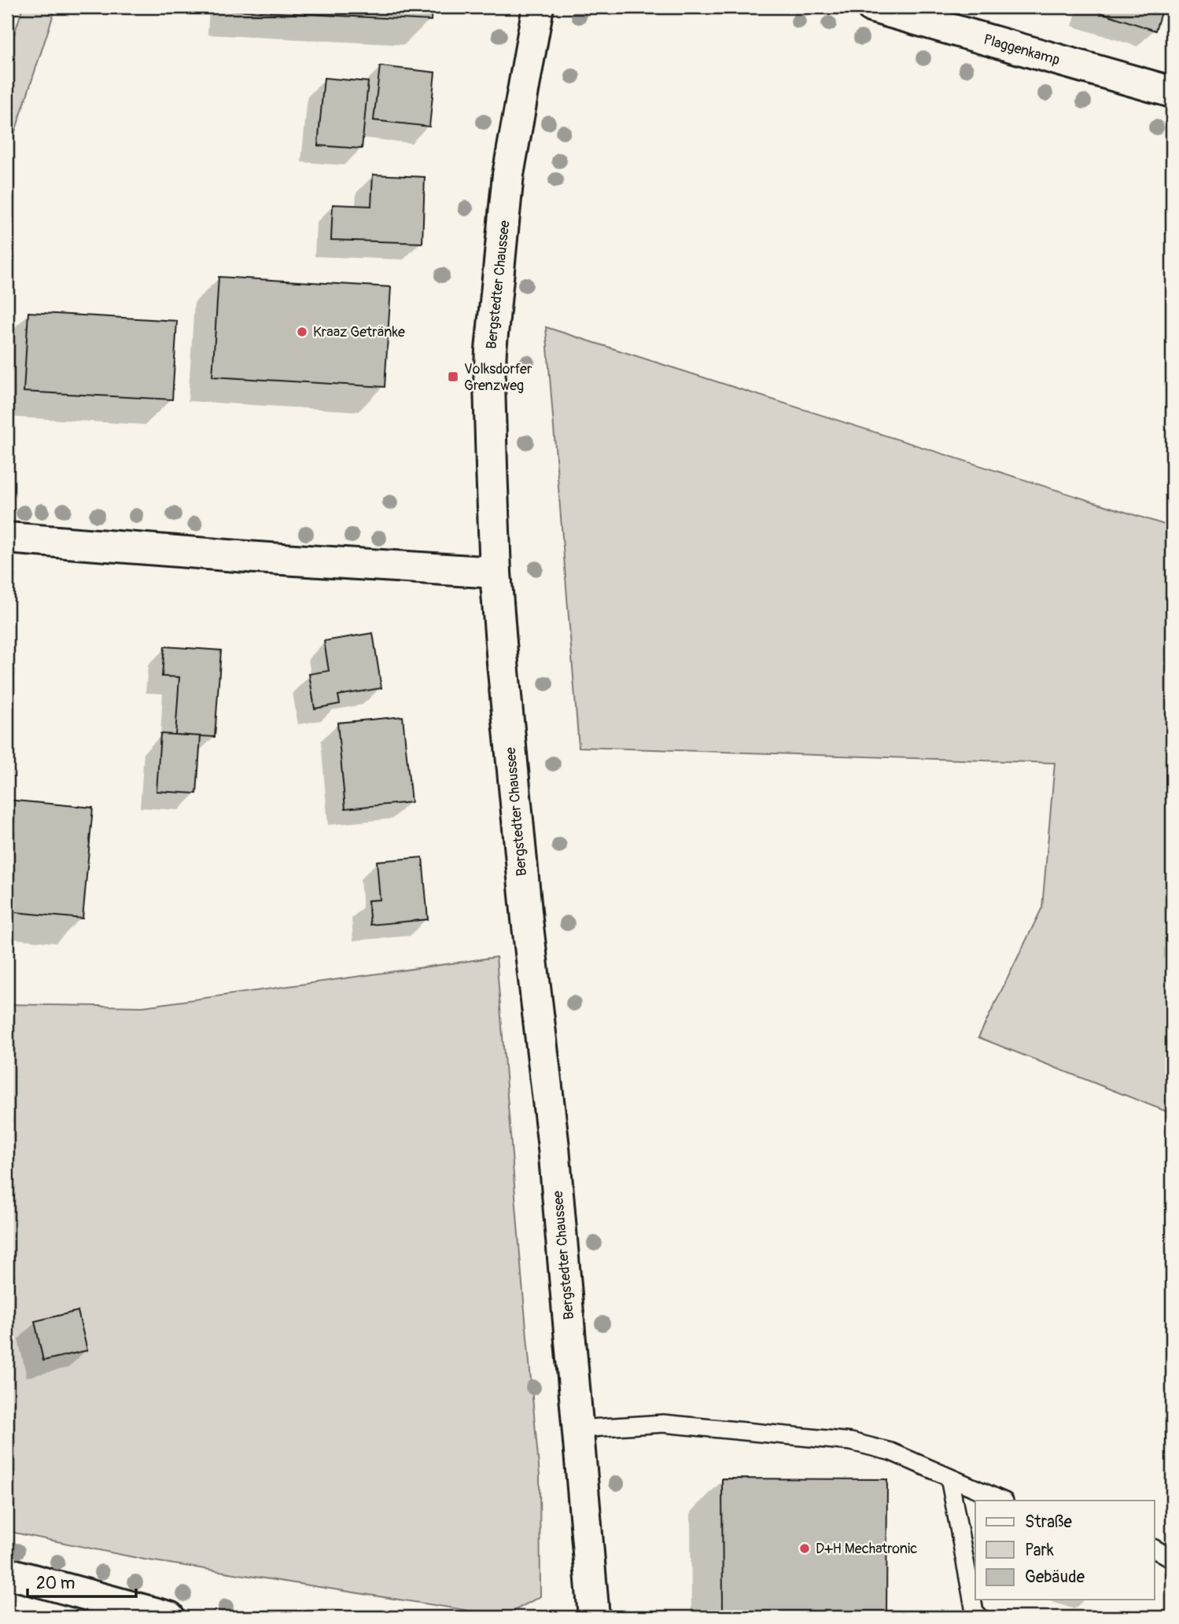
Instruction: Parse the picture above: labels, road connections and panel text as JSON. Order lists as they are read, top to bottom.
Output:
{
  "streets": {
    "main road": ["Plaggenkamp", "Bergstedter Chaussee"]
  },
  "places": {
    "other": ["Kraaz Getränke", "D+H Mechatronic"],
    "transit": ["Volksdorfer Grenzweg"]
  },
  "legend": ["Straße", "Park", "Gebäude"],
  "scale_bar": "20 m"
}
